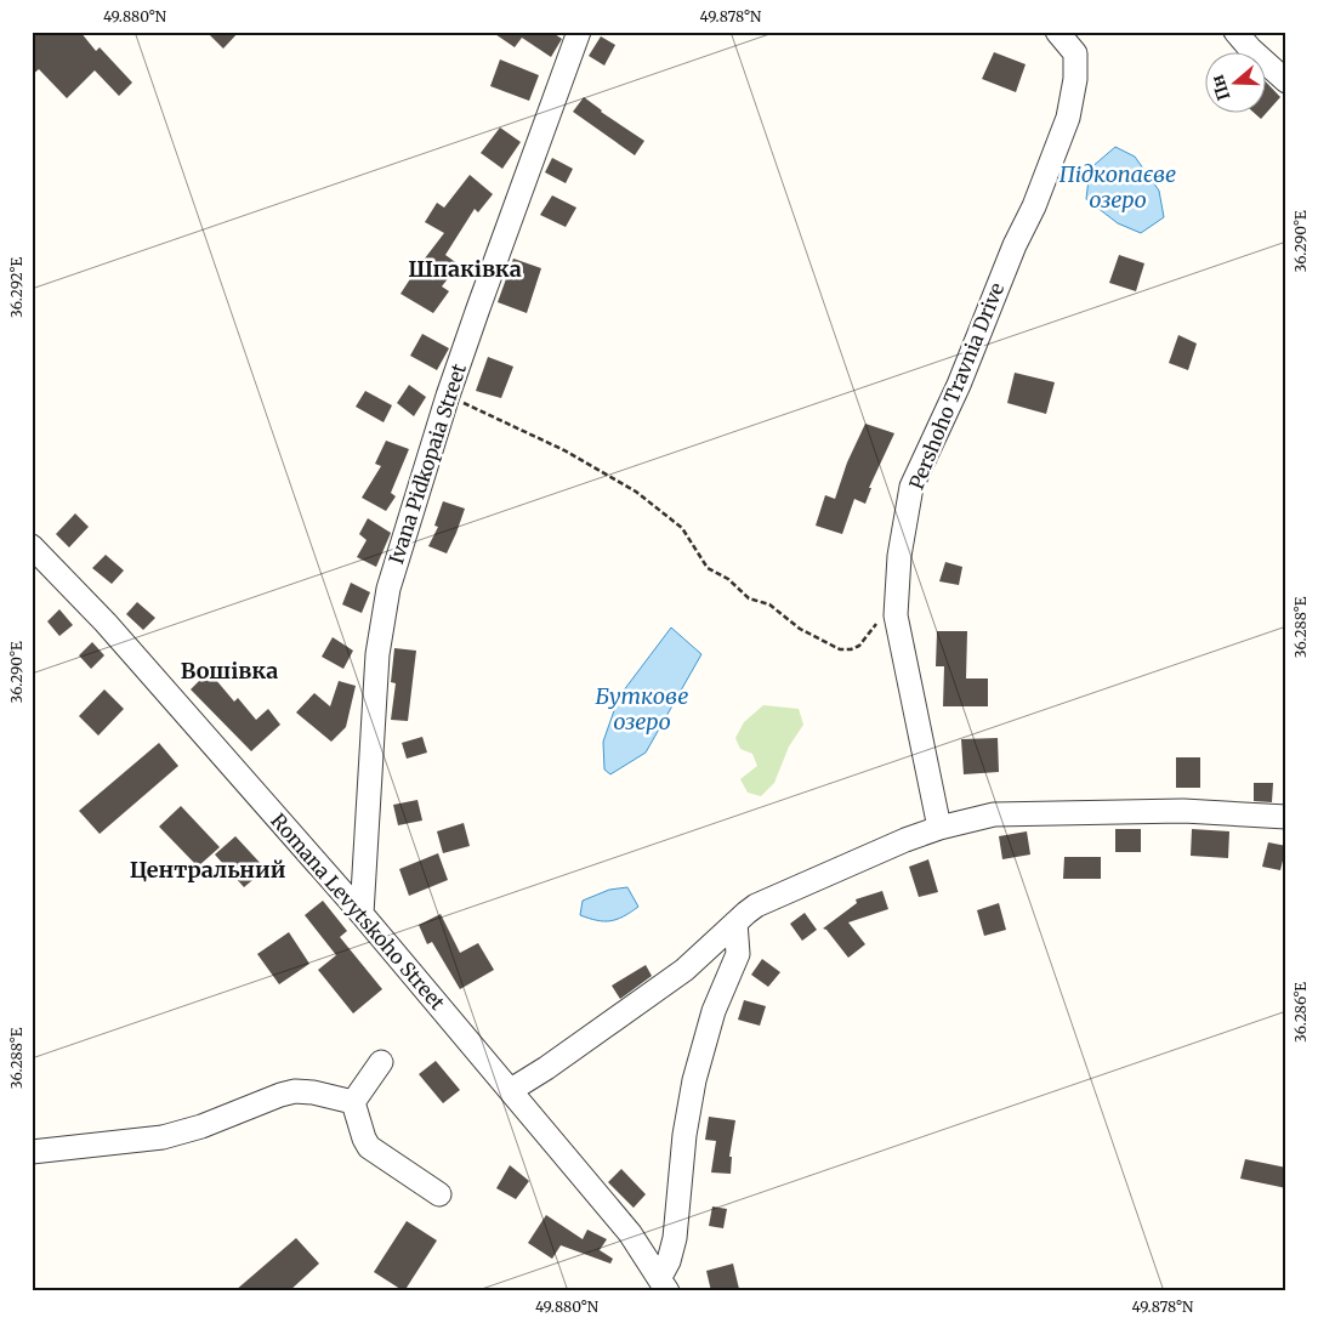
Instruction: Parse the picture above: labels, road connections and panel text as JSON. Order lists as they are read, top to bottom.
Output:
{
  "streets": {
    "street": ["Pershoho Travnia Drive", "Ivana Pidkopaia Street", "Romana Levytskoho Street"]
  },
  "crossings": [
    ["Ivana Pidkopaia Street", "Romana Levytskoho Street"]
  ],
  "districts": ["Шпаківка", "Вошівка", "Центральний"],
  "water": ["Підкопаєве озеро", "Буткове озеро"],
  "north": "left",
  "coordinates": [
    "49.880°N",
    "49.878°N",
    "36.290°E",
    "36.292°E",
    "36.288°E",
    "36.286°E"
  ]
}
